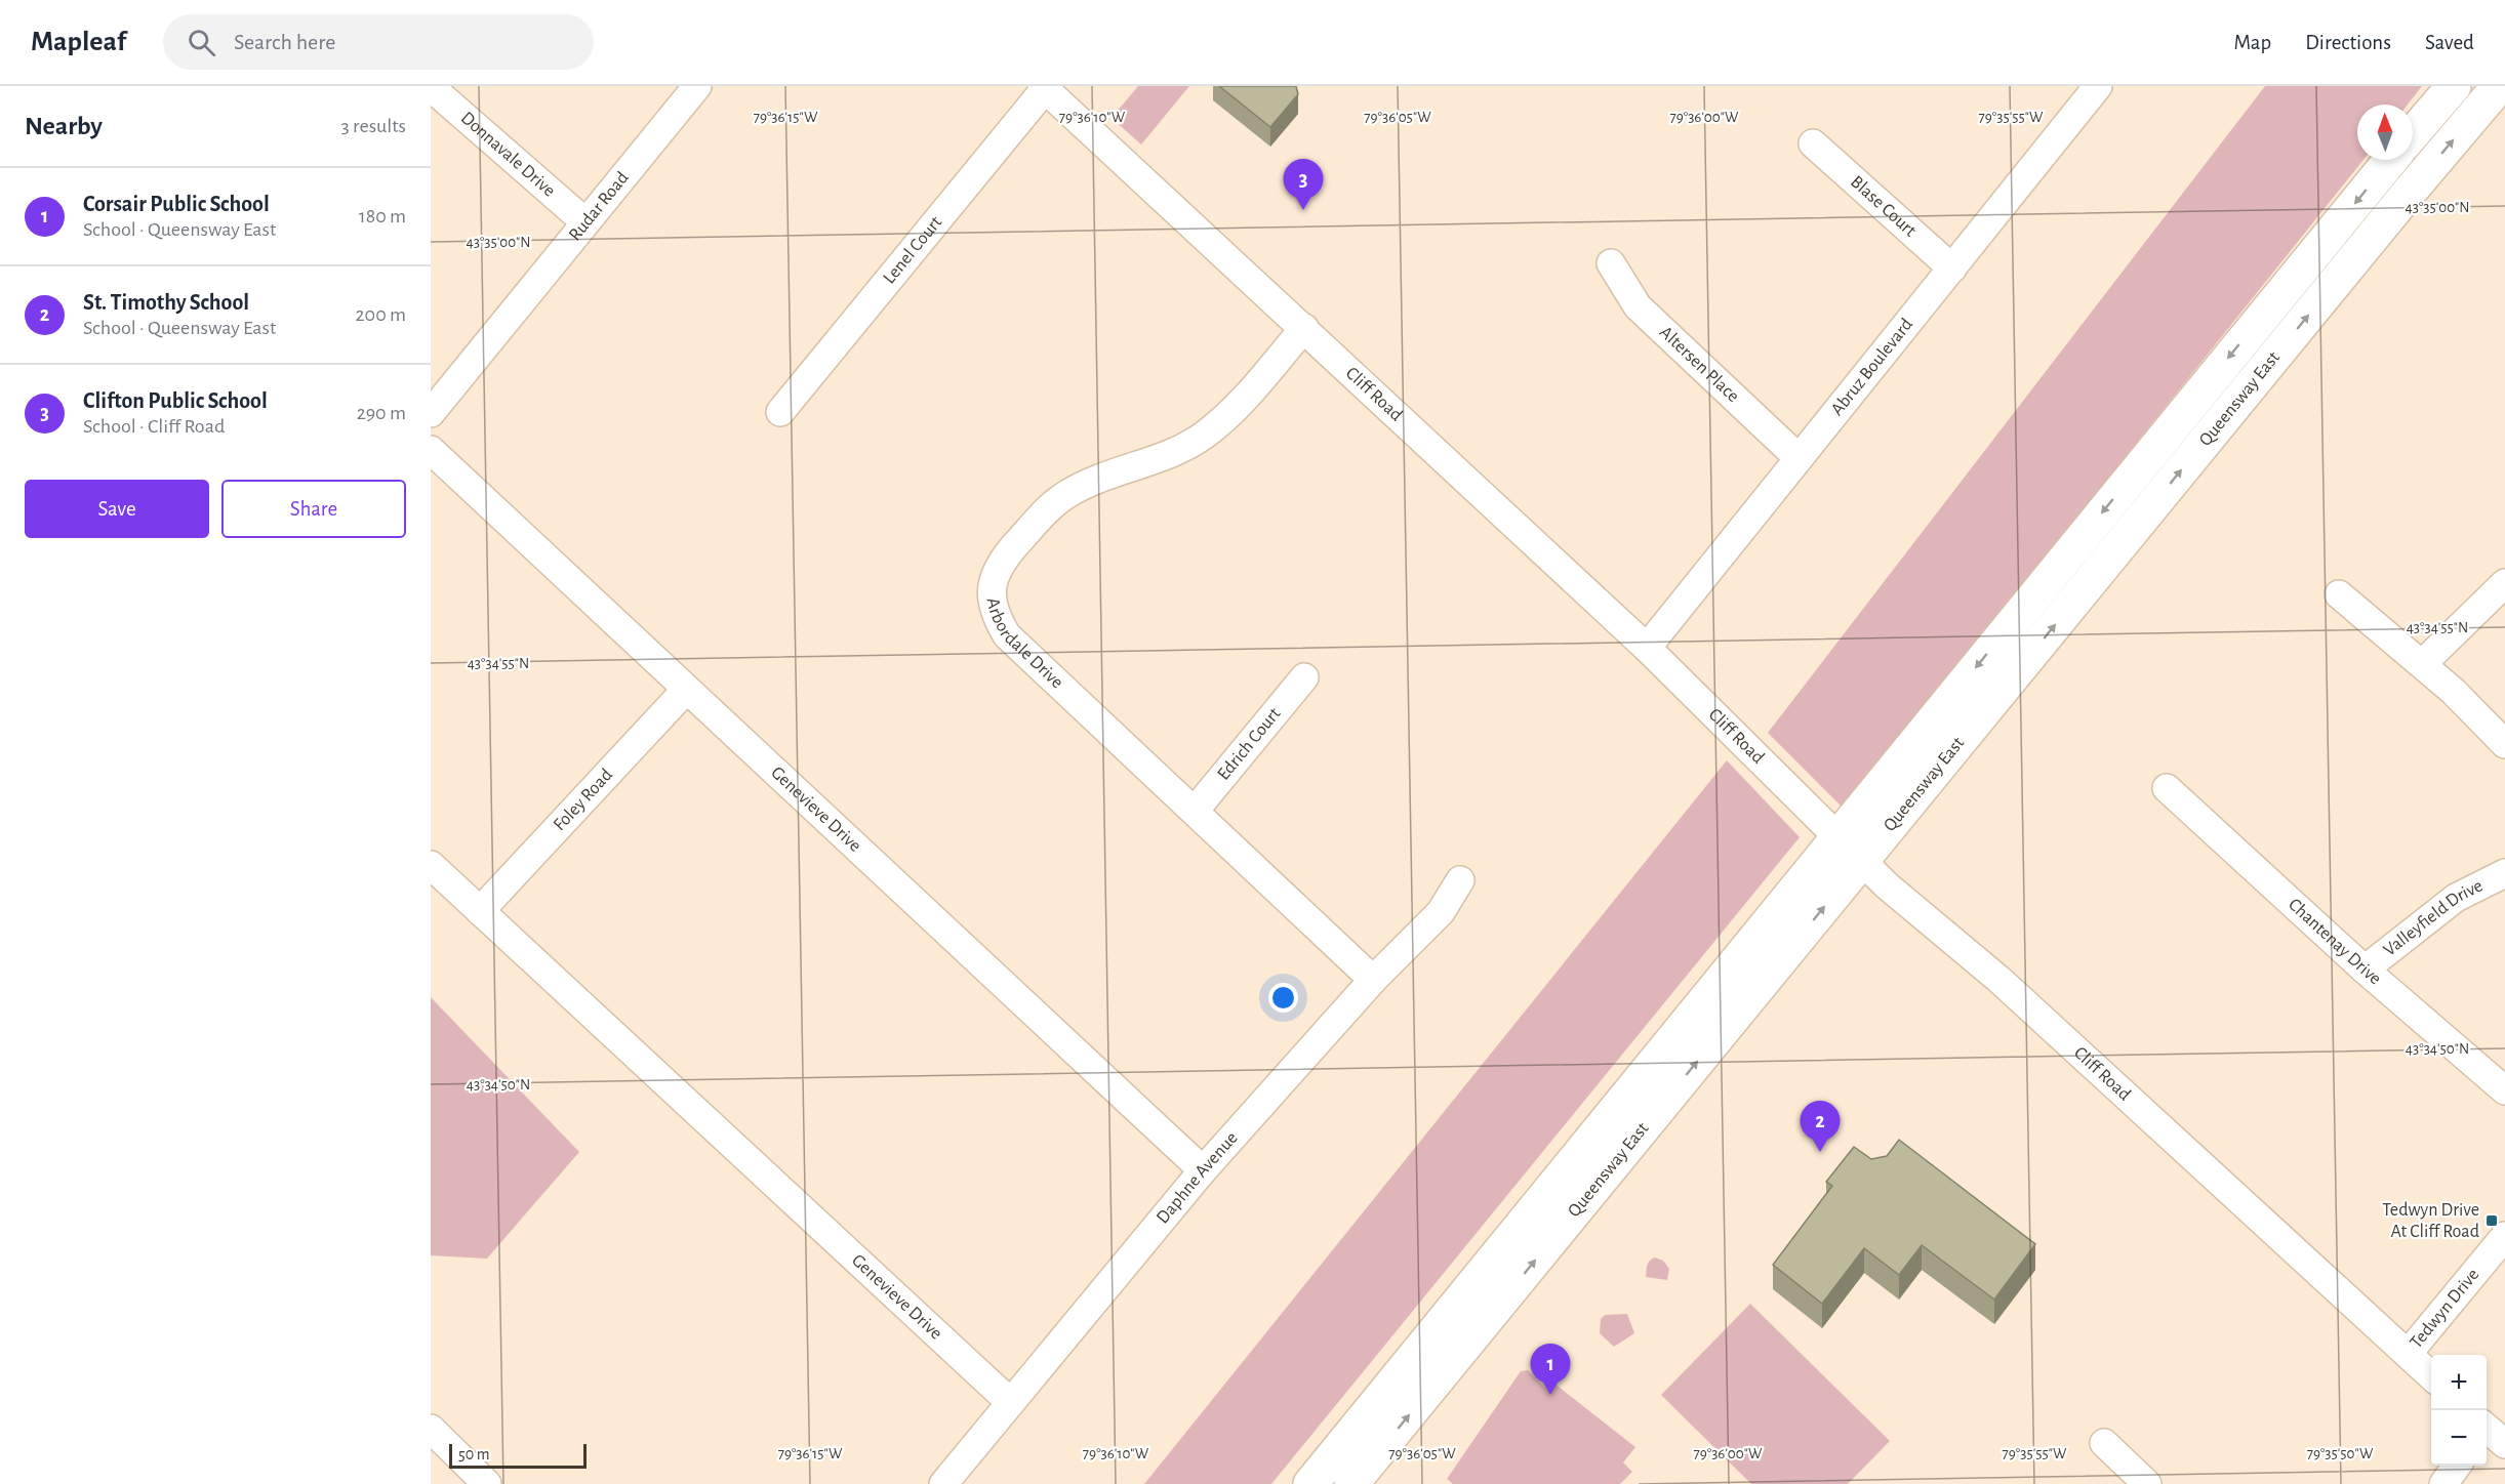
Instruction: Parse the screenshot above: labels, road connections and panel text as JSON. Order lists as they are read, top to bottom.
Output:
{
  "streets": {
    "main road": ["Queensway East"],
    "street": [
      "Donnavale Drive",
      "Rudar Road",
      "Blase Court",
      "Lenel Court",
      "Altersen Place",
      "Abruz Boulevard",
      "Cliff Road",
      "Arbordale Drive",
      "Edrich Court",
      "Foley Road",
      "Genevieve Drive",
      "Valleyfield Drive",
      "Chantenay Drive",
      "Daphne Avenue",
      "Tedwyn Drive"
    ]
  },
  "crossings": [
    ["Donnavale Drive", "Rudar Road"],
    ["Blase Court", "Abruz Boulevard"],
    ["Lenel Court", "Cliff Road"],
    ["Altersen Place", "Abruz Boulevard"],
    ["Abruz Boulevard", "Cliff Road"],
    ["Cliff Road", "Queensway East"],
    ["Cliff Road", "Arbordale Drive"],
    ["Cliff Road", "Tedwyn Drive"],
    ["Arbordale Drive", "Edrich Court"],
    ["Arbordale Drive", "Daphne Avenue"],
    ["Foley Road", "Genevieve Drive"],
    ["Genevieve Drive", "Daphne Avenue"],
    ["Valleyfield Drive", "Chantenay Drive"]
  ],
  "places": {
    "transit": ["Tedwyn Drive At Cliff Road"]
  },
  "scale_bar": "50 m",
  "north": "top",
  "page": {
    "header": "Mapleaf",
    "search": "Search here",
    "nav": ["Map", "Directions", "Saved"],
    "heading": ["Nearby", "3 results"],
    "pins": ["3", "2", "1"],
    "list": [
      {
        "mark": "1",
        "name": "Corsair Public School",
        "note": "School · Queensway East",
        "value": "180 m"
      },
      {
        "mark": "2",
        "name": "St. Timothy School",
        "note": "School · Queensway East",
        "value": "200 m"
      },
      {
        "mark": "3",
        "name": "Clifton Public School",
        "note": "School · Cliff Road",
        "value": "290 m"
      }
    ],
    "buttons": ["Save", "Share"],
    "map_buttons": ["+", "−"],
    "scale": "50 m"
  },
  "coordinates": [
    "79°36'15\"W",
    "79°36'10\"W",
    "79°36'05\"W",
    "79°36'00\"W",
    "79°35'55\"W",
    "43°35'00\"N",
    "43°34'55\"N",
    "43°34'50\"N",
    "79°35'50\"W"
  ]
}
